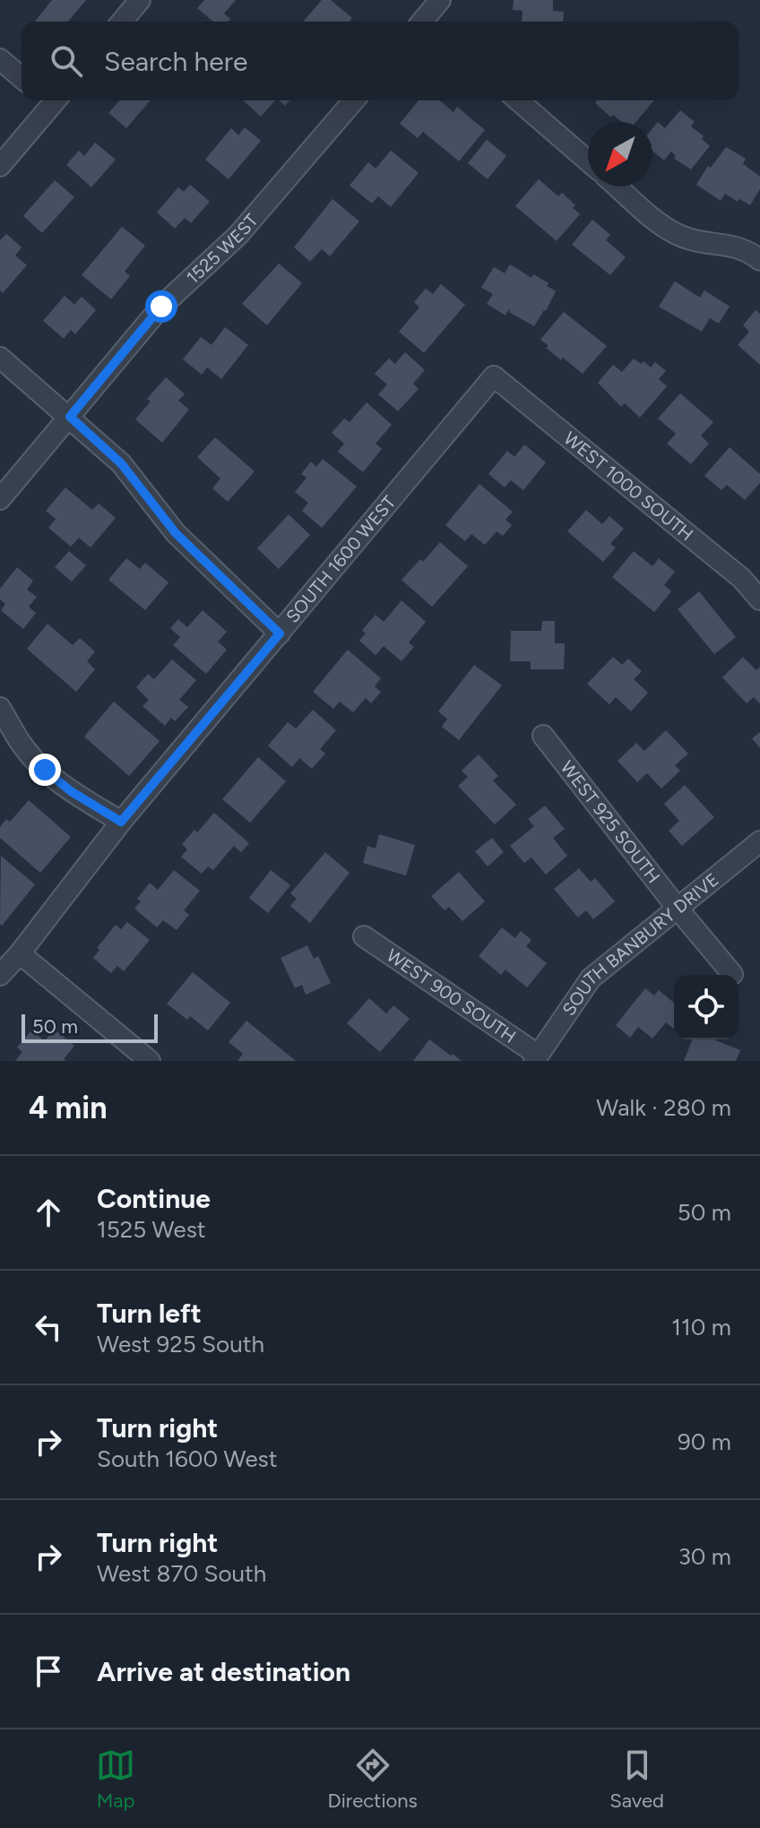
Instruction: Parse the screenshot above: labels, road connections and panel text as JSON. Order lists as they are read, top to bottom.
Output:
{
  "streets": {
    "street": [
      "1525 WEST",
      "WEST 1000 SOUTH",
      "SOUTH 1600 WEST",
      "WEST 925 SOUTH",
      "SOUTH BANBURY DRIVE",
      "WEST 900 SOUTH"
    ]
  },
  "crossings": [
    ["WEST 1000 SOUTH", "SOUTH 1600 WEST"],
    ["WEST 925 SOUTH", "SOUTH BANBURY DRIVE"],
    ["SOUTH BANBURY DRIVE", "WEST 900 SOUTH"]
  ],
  "scale_bar": "50 m",
  "north": "bottom left",
  "page": {
    "search": "Search here",
    "scale": "50 m",
    "heading": ["4 min", "Walk · 280 m"],
    "list": [
      ["Continue", "1525 West", "50 m"],
      ["Turn left", "West 925 South", "110 m"],
      ["Turn right", "South 1600 West", "90 m"],
      ["Turn right", "West 870 South", "30 m"],
      "Arrive at destination"
    ],
    "nav": ["Map", "Directions", "Saved"]
  }
}
